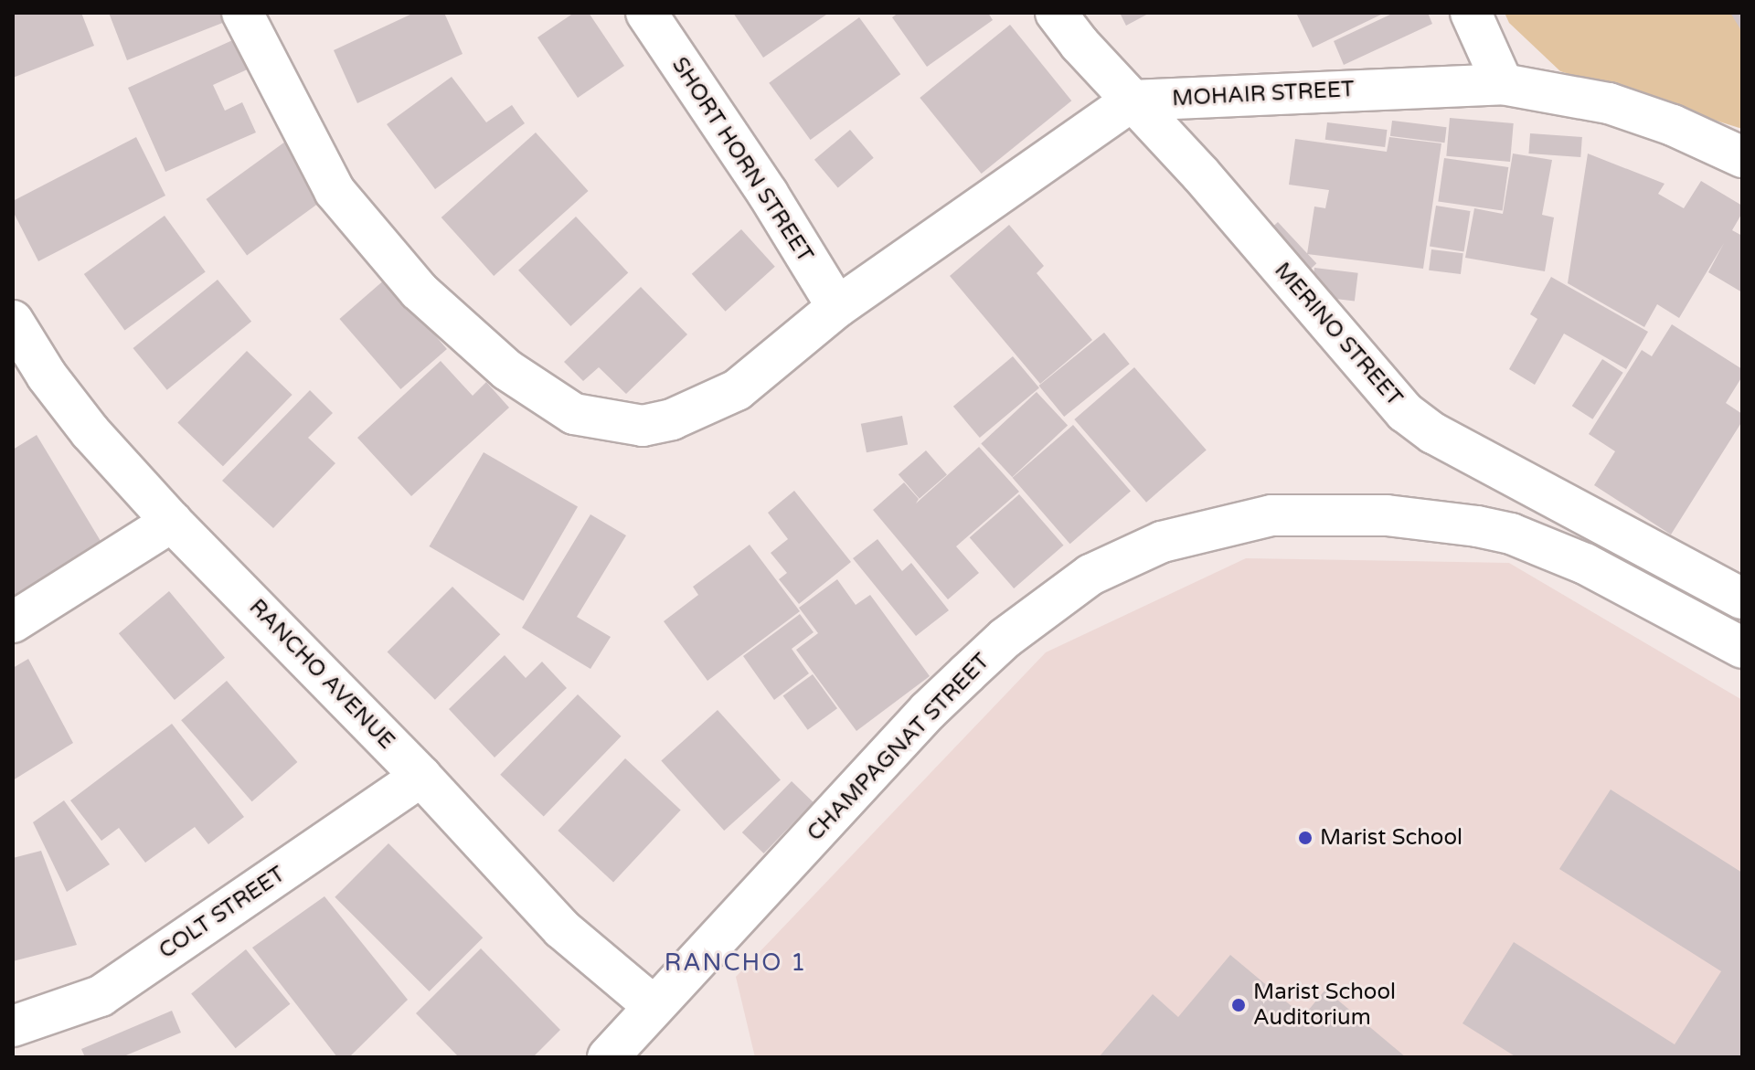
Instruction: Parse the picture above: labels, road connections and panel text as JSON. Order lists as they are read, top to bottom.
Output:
{
  "streets": {
    "street": [
      "MOHAIR STREET",
      "SHORT HORN STREET",
      "MERINO STREET",
      "RANCHO AVENUE",
      "CHAMPAGNAT STREET",
      "COLT STREET"
    ]
  },
  "crossings": [
    ["MOHAIR STREET", "MERINO STREET"],
    ["RANCHO AVENUE", "CHAMPAGNAT STREET"],
    ["RANCHO AVENUE", "COLT STREET"]
  ],
  "districts": ["RANCHO 1"],
  "places": ["Marist School", "Marist School Auditorium"]
}
